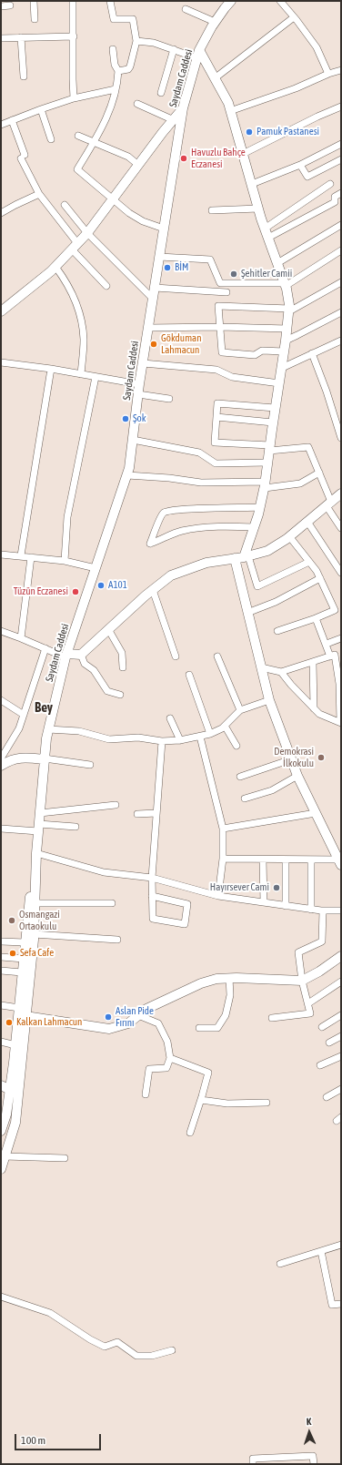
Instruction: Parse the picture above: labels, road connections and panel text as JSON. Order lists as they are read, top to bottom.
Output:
{
  "streets": {
    "main road": ["Saydam Caddesi"]
  },
  "districts": ["Bey"],
  "places": [
    "Pamuk Pastanesi",
    "Havuzlu Bahçe Eczanesi",
    "BİM",
    "Şehitler Camii",
    "Gökduman Lahmacun",
    "Şok",
    "A101",
    "Tüzün Eczanesi",
    "Demokrasi İlkokulu",
    "Hayırsever Cami",
    "Osmangazi Ortaokulu",
    "Sefa Cafe",
    "Aslan Pide Fırını",
    "Kalkan Lahmacun"
  ],
  "scale_bar": "100 m",
  "north": "top"
}
